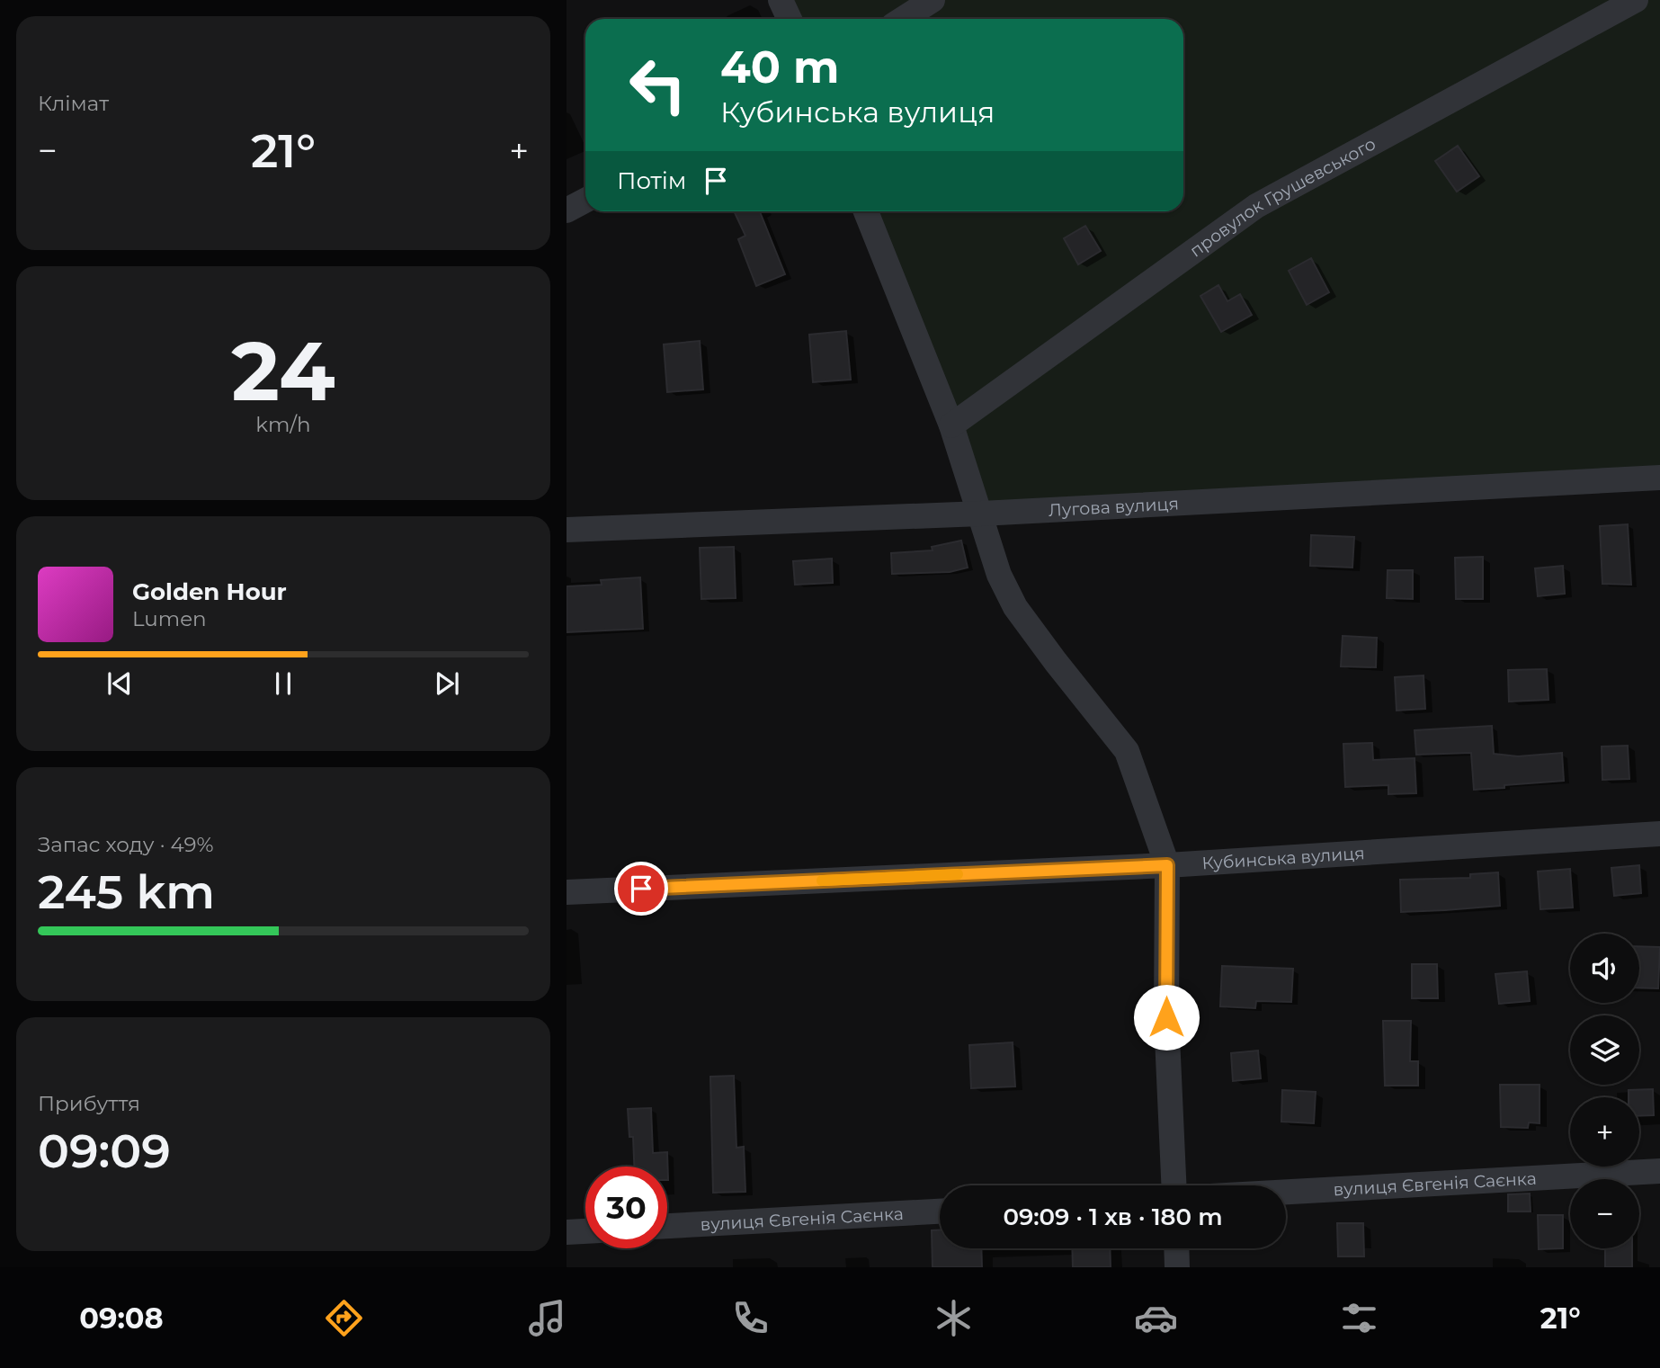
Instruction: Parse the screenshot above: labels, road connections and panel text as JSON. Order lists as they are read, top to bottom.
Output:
{
  "streets": {
    "street": [
      "провулок Грушевського",
      "Лугова вулиця",
      "Кубинська вулиця",
      "вулиця Євгенія Саєнка"
    ]
  },
  "page": {
    "tile": [
      "Клімат",
      ["24", "km/h"],
      ["Запас ходу · 49%", "245 km"],
      ["Прибуття", "09:09"]
    ],
    "turn": ["40 m", "Кубинська вулиця"],
    "heat": ["−", "21°", "+"],
    "then": "Потім",
    "song": ["Golden Hour", "Lumen"],
    "map_buttons": ["+", "−"],
    "limit": "30",
    "trip": "09:09 · 1 хв · 180 m",
    "tabs": ["09:08", "21°"]
  }
}
